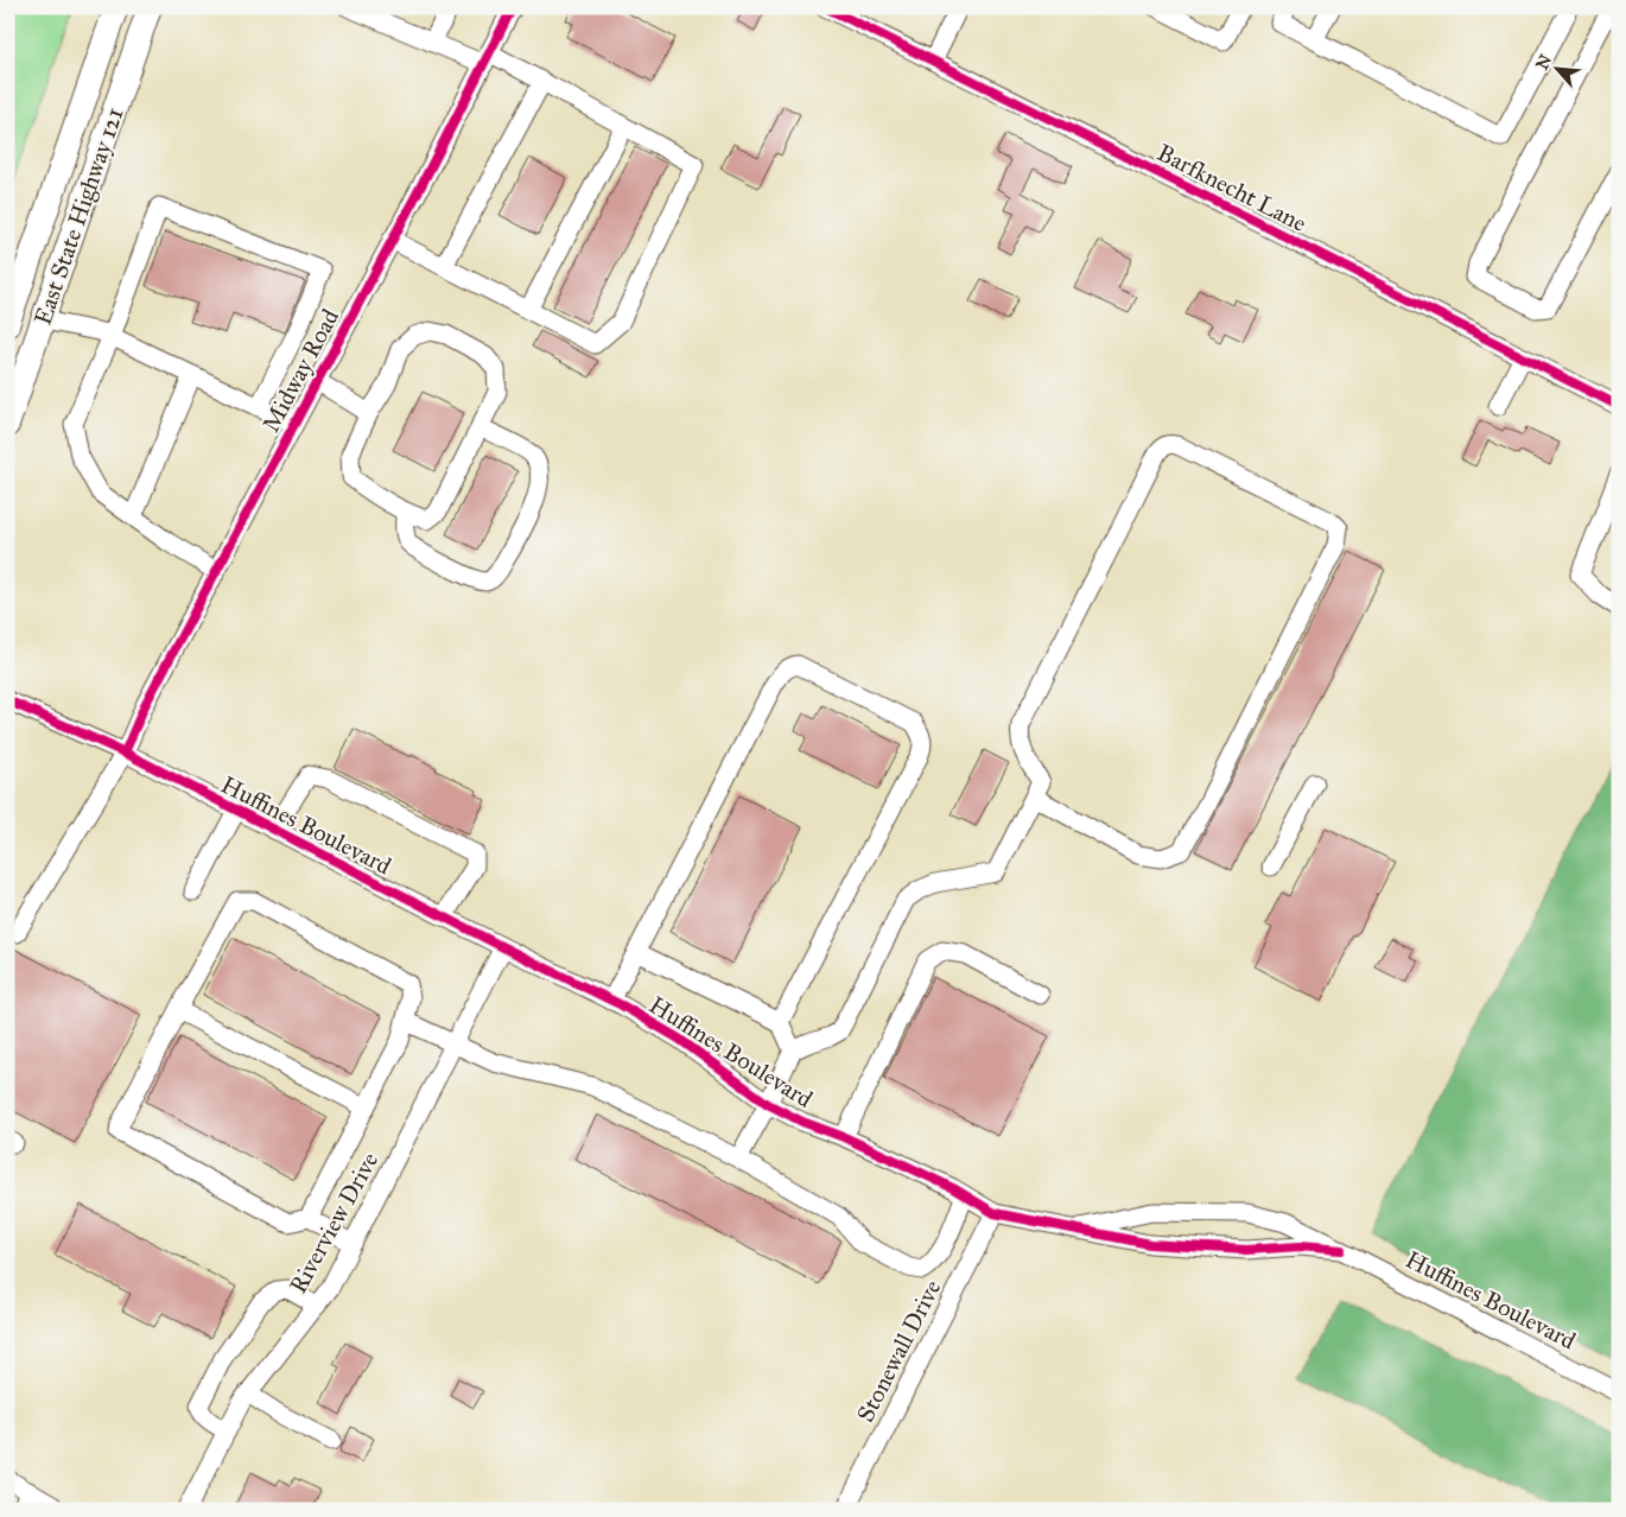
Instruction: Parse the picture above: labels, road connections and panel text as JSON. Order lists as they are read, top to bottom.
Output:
{
  "streets": {
    "main road": ["East State Highway 121"],
    "street": [
      "Barfknecht Lane",
      "Midway Road",
      "Huffines Boulevard",
      "Riverview Drive",
      "Stonewall Drive"
    ]
  },
  "crossings": [
    ["Midway Road", "Huffines Boulevard"],
    ["Huffines Boulevard", "Riverview Drive"],
    ["Huffines Boulevard", "Stonewall Drive"]
  ],
  "north": "top left"
}
